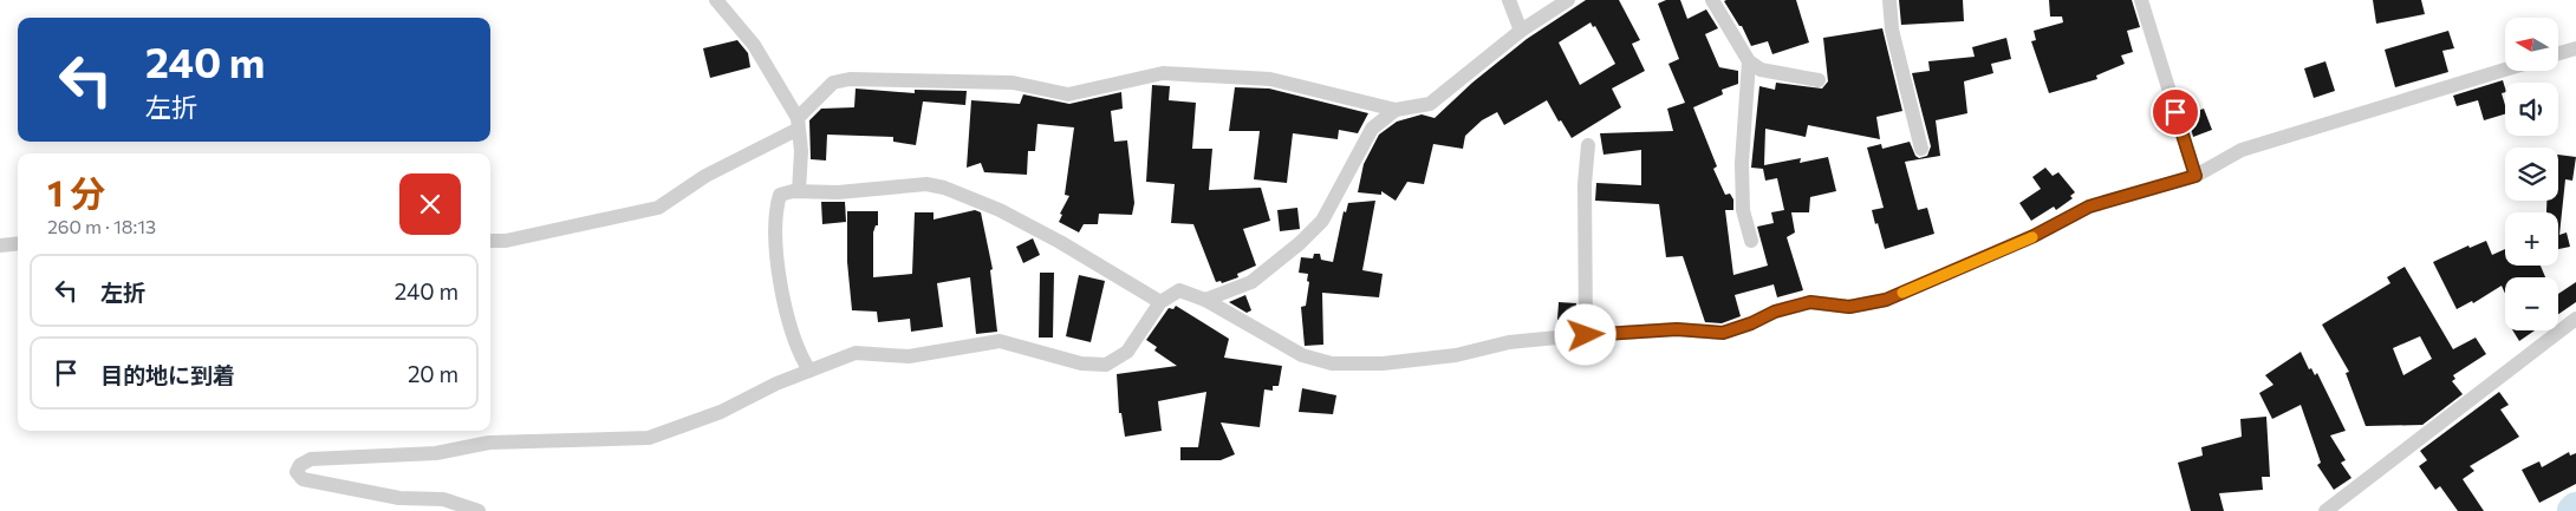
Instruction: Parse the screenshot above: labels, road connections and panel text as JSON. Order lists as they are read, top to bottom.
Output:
{
  "north": "left",
  "page": {
    "map_buttons": ["+", "−"],
    "turn": ["240 m", "左折"],
    "heading": ["1 分", "260 m · 18:13"],
    "list": [
      {
        "name": "左折",
        "value": "240 m"
      },
      {
        "name": "目的地に到着",
        "value": "20 m"
      }
    ]
  }
}
